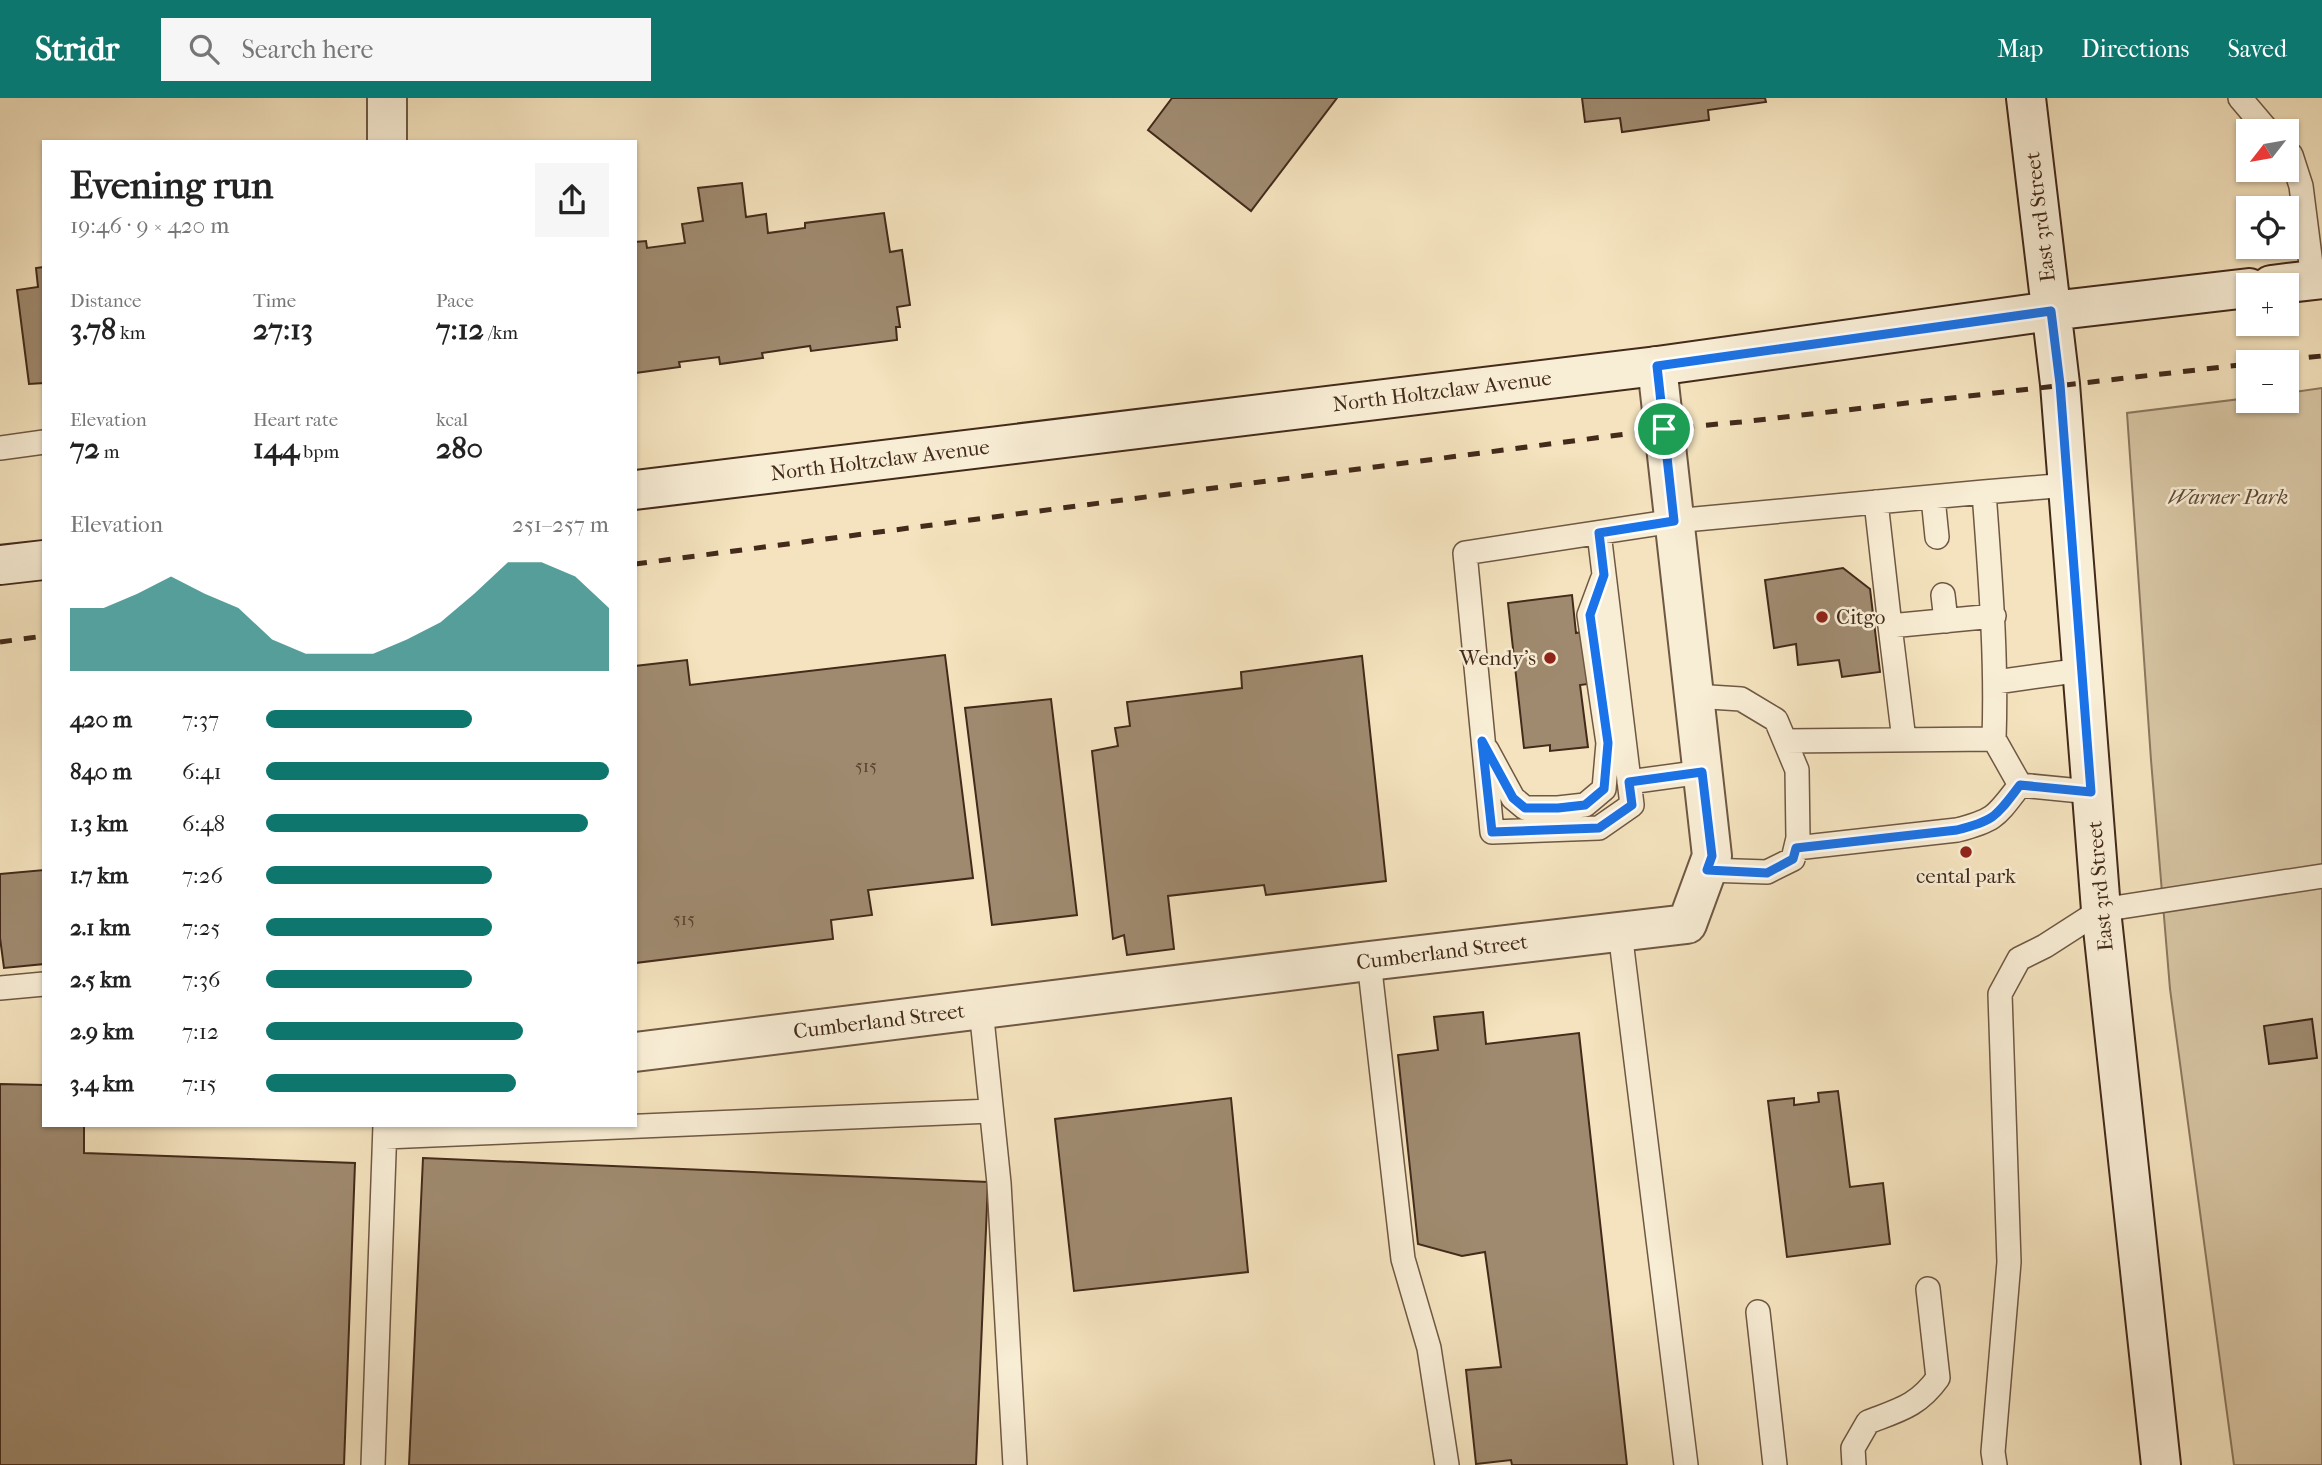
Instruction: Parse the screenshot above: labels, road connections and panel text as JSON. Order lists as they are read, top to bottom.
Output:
{
  "streets": {
    "main road": ["East 3rd Street", "North Holtzclaw Avenue", "Cumberland Street"]
  },
  "crossings": [
    ["East 3rd Street", "North Holtzclaw Avenue"],
    ["North Holtzclaw Avenue", "Cumberland Street"]
  ],
  "parks": ["Warner Park"],
  "places": ["Citgo", "Wendy's", "cental park"],
  "house_numbers": ["515", "515"],
  "north": "bottom left",
  "page": {
    "header": "Stridr",
    "search": "Search here",
    "nav": ["Map", "Directions", "Saved"],
    "map_buttons": ["+", "−"],
    "heading": ["Evening run", "19:46 · 9 × 420 m"],
    "stats": [
      ["Distance", "3.78 km"],
      ["Time", "27:13"],
      ["Pace", "7:12 /km"],
      ["Elevation", "72 m"],
      ["Heart rate", "144 bpm"],
      ["kcal", "280"]
    ],
    "chart": ["Elevation", "251–257 m"],
    "list": [
      {
        "name": "420 m",
        "note": "7:37"
      },
      {
        "name": "840 m",
        "note": "6:41"
      },
      {
        "name": "1.3 km",
        "note": "6:48"
      },
      {
        "name": "1.7 km",
        "note": "7:26"
      },
      {
        "name": "2.1 km",
        "note": "7:25"
      },
      {
        "name": "2.5 km",
        "note": "7:36"
      },
      {
        "name": "2.9 km",
        "note": "7:12"
      },
      {
        "name": "3.4 km",
        "note": "7:15"
      }
    ]
  }
}
